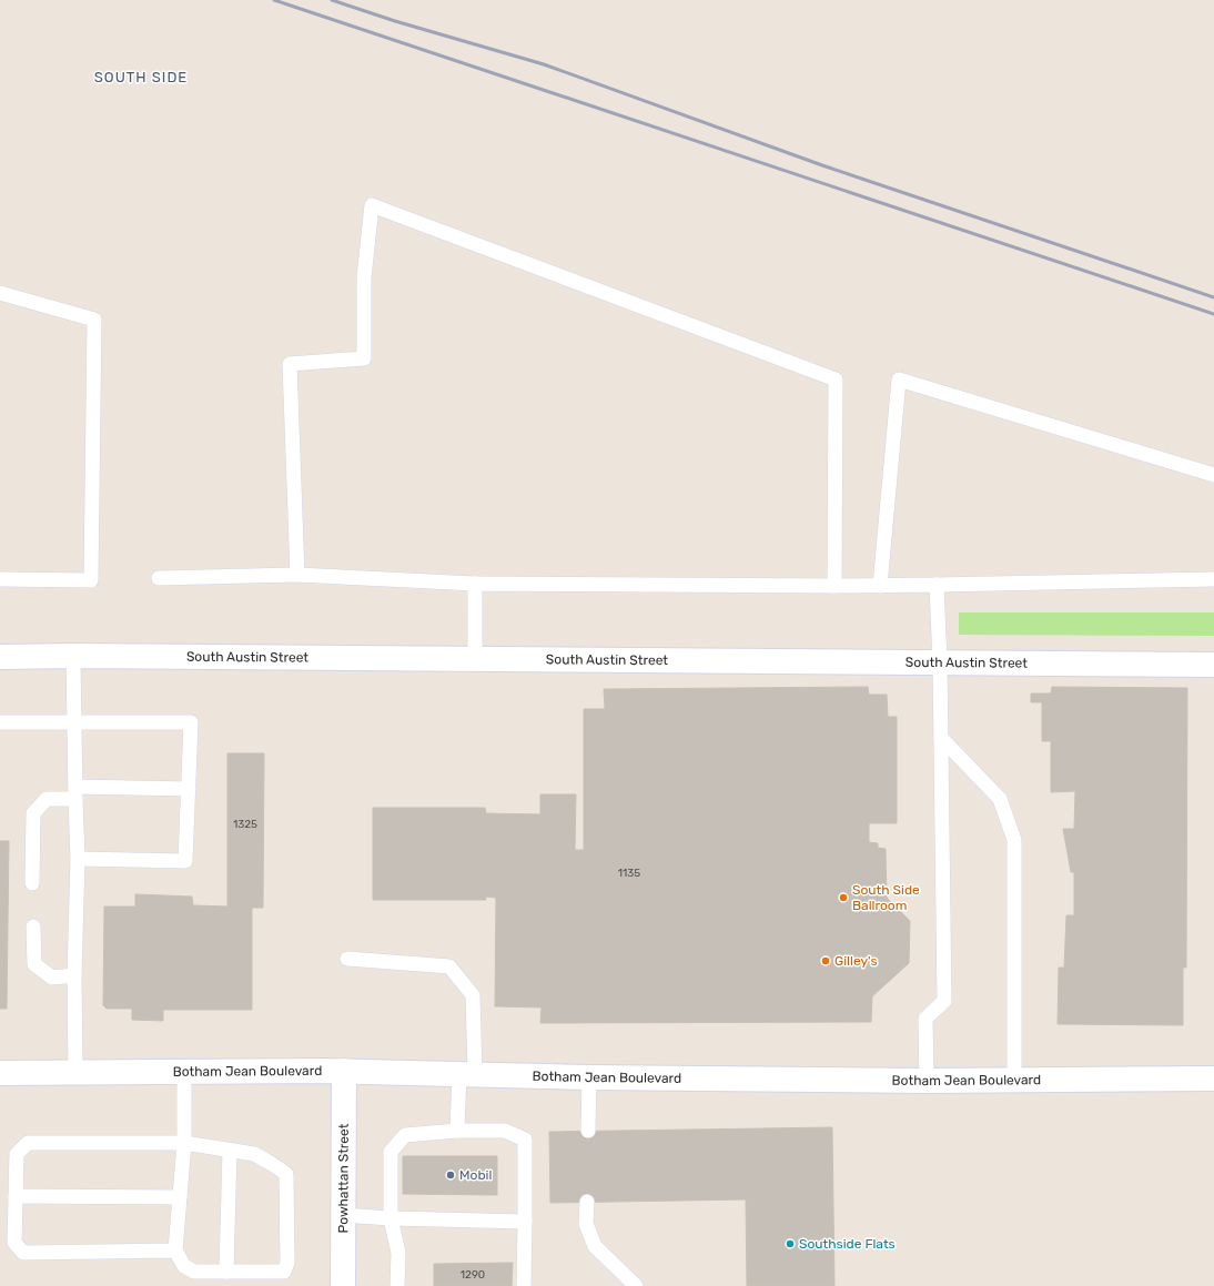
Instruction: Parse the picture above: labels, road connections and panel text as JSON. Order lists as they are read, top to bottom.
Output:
{
  "streets": {
    "street": ["South Austin Street", "Botham Jean Boulevard", "Powhattan Street"]
  },
  "crossings": [
    ["Botham Jean Boulevard", "Powhattan Street"]
  ],
  "districts": ["SOUTH SIDE"],
  "places": [
    "South Side Ballroom",
    "Gilley's",
    "Mobil",
    "Southside Flats"
  ],
  "house_numbers": ["1325", "1135", "1290"]
}
